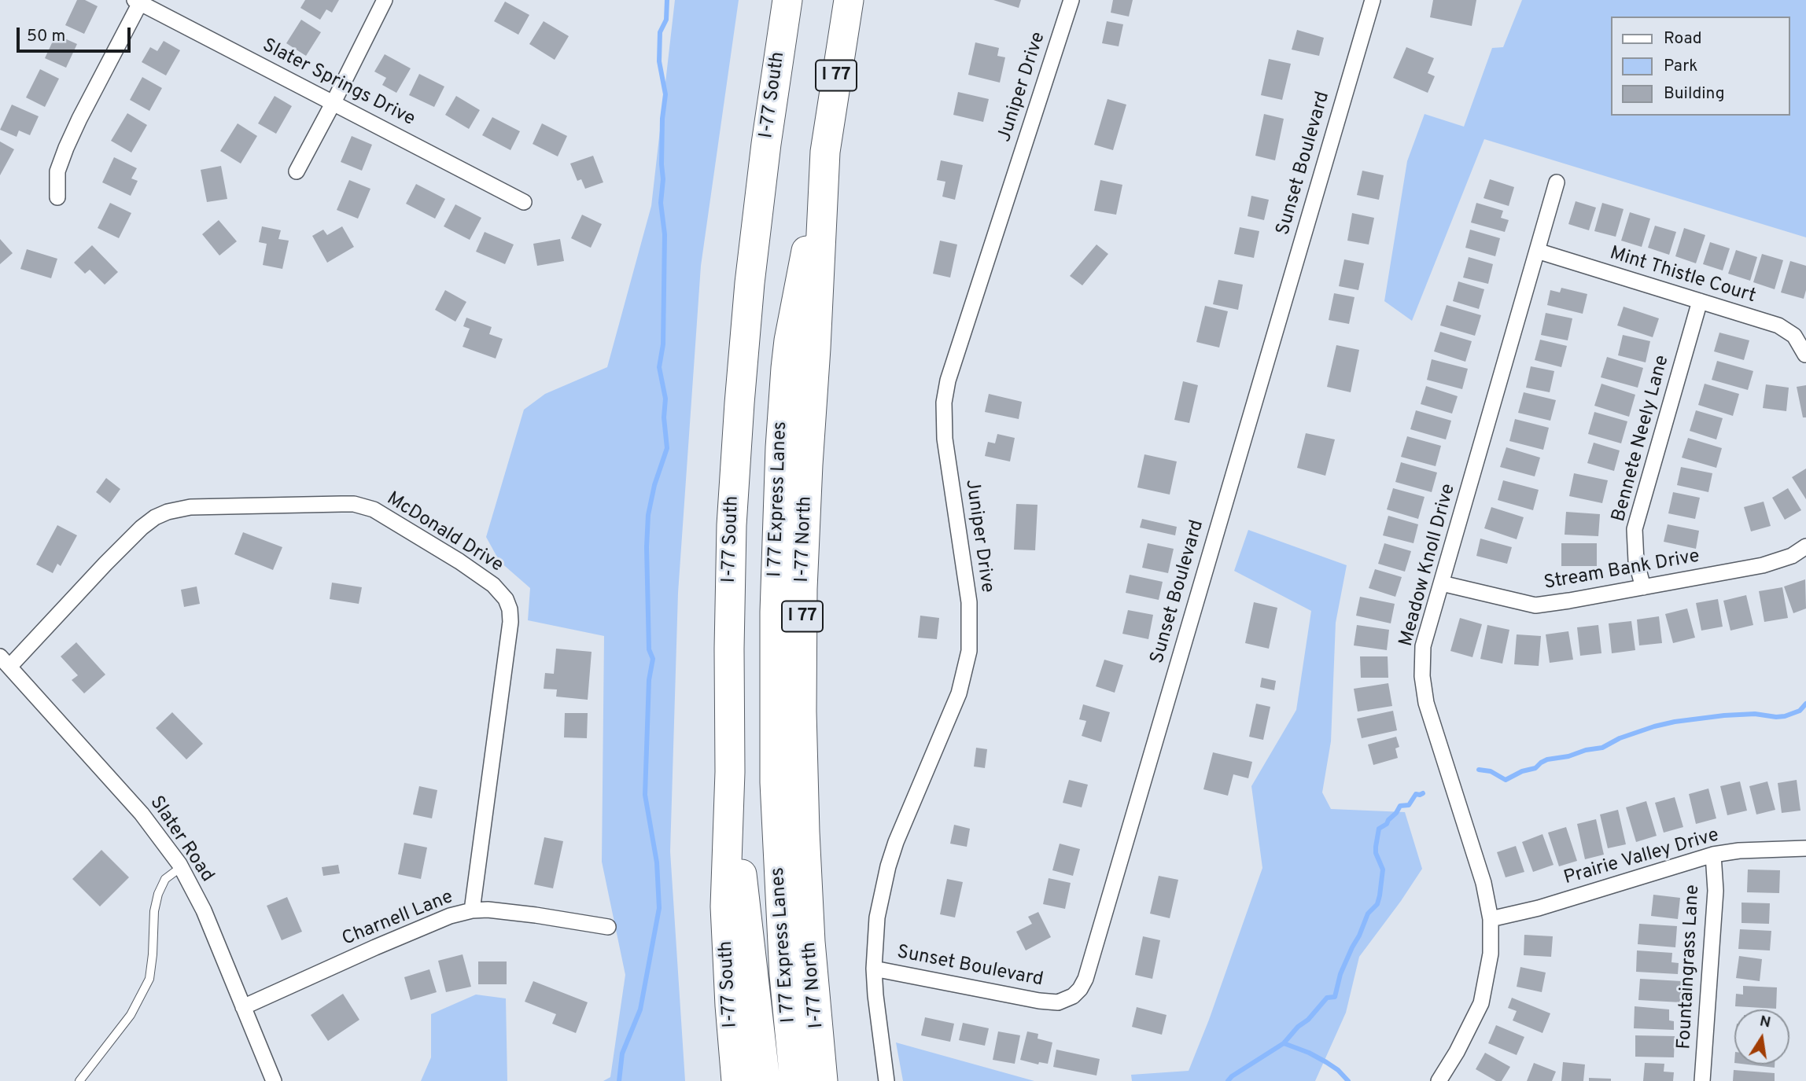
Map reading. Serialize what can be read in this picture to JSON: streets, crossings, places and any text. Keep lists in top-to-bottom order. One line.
{"streets":{"highway":["I 77","I-77 South","I 77 Express Lanes","I-77 North"],"street":["Slater Springs Drive","Juniper Drive","Sunset Boulevard","Mint Thistle Court","Bennete Neely Lane","McDonald Drive","Meadow Knoll Drive","Stream Bank Drive","Slater Road","Prairie Valley Drive","Charnell Lane","Fountaingrass Lane"]},"crossings":[["Juniper Drive","Sunset Boulevard"],["I-77 South","I 77 Express Lanes"],["Mint Thistle Court","Bennete Neely Lane"],["Mint Thistle Court","Meadow Knoll Drive"],["Bennete Neely Lane","Stream Bank Drive"],["I 77 Express Lanes","I-77 North"],["McDonald Drive","Slater Road"],["McDonald Drive","Charnell Lane"],["Meadow Knoll Drive","Stream Bank Drive"],["Meadow Knoll Drive","Prairie Valley Drive"],["Slater Road","Charnell Lane"],["Prairie Valley Drive","Fountaingrass Lane"]],"legend":["Road","Park","Building"],"scale_bar":"50 m","north":"top"}
